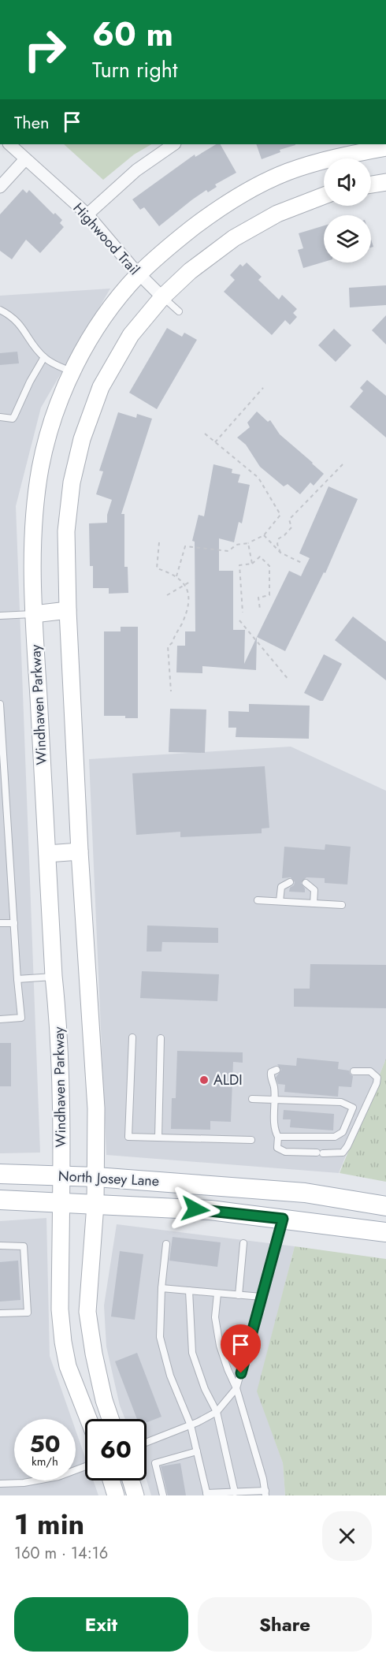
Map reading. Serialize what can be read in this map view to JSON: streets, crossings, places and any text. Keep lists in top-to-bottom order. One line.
{"streets":{"main road":["Windhaven Parkway","North Josey Lane"],"street":["Highwood Trail"]},"crossings":[["Highwood Trail","Windhaven Parkway"],["Windhaven Parkway","North Josey Lane"]],"places":["ALDI"],"page":{"turn":["60 m","Turn right"],"then":"Then","speed":"50 km/h","limit":"60","heading":["1 min","160 m · 14:16"],"buttons":["Exit","Share"]}}
